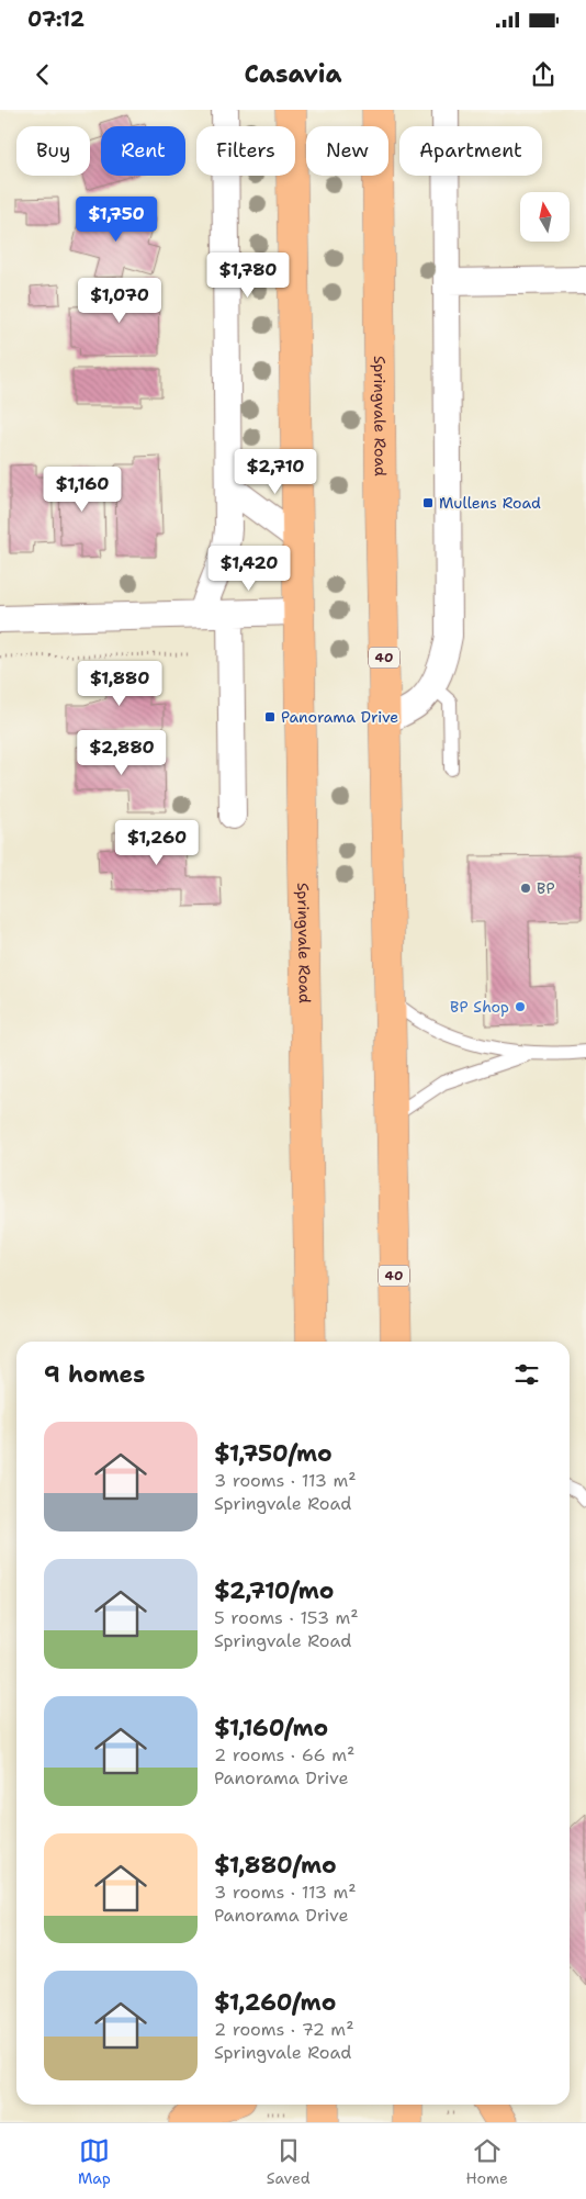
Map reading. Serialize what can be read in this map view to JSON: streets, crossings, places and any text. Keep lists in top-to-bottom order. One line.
{"streets":{"highway":["Springvale Road","40"]},"places":{"transit":["Mullens Road","Panorama Drive"],"other":["BP","BP Shop"]},"north":"top","page":{"status":"07:12","header":"Casavia","chip":["Buy","Rent","Filters","New","Apartment"],"price":["$1,750","$1,780","$1,070","$2,710","$1,160","$1,420","$1,880","$2,880","$1,260"],"heading":"9 homes","list":[{"name":"$1,750/mo","note":"3 rooms · 113 m² · Springvale Road"},{"name":"$2,710/mo","note":"5 rooms · 153 m² · Springvale Road"},{"name":"$1,160/mo","note":"2 rooms · 66 m² · Panorama Drive"},{"name":"$1,880/mo","note":"3 rooms · 113 m² · Panorama Drive"},{"name":"$1,260/mo","note":"2 rooms · 72 m² · Springvale Road"}],"tabs":["Map","Saved","Home"]}}
